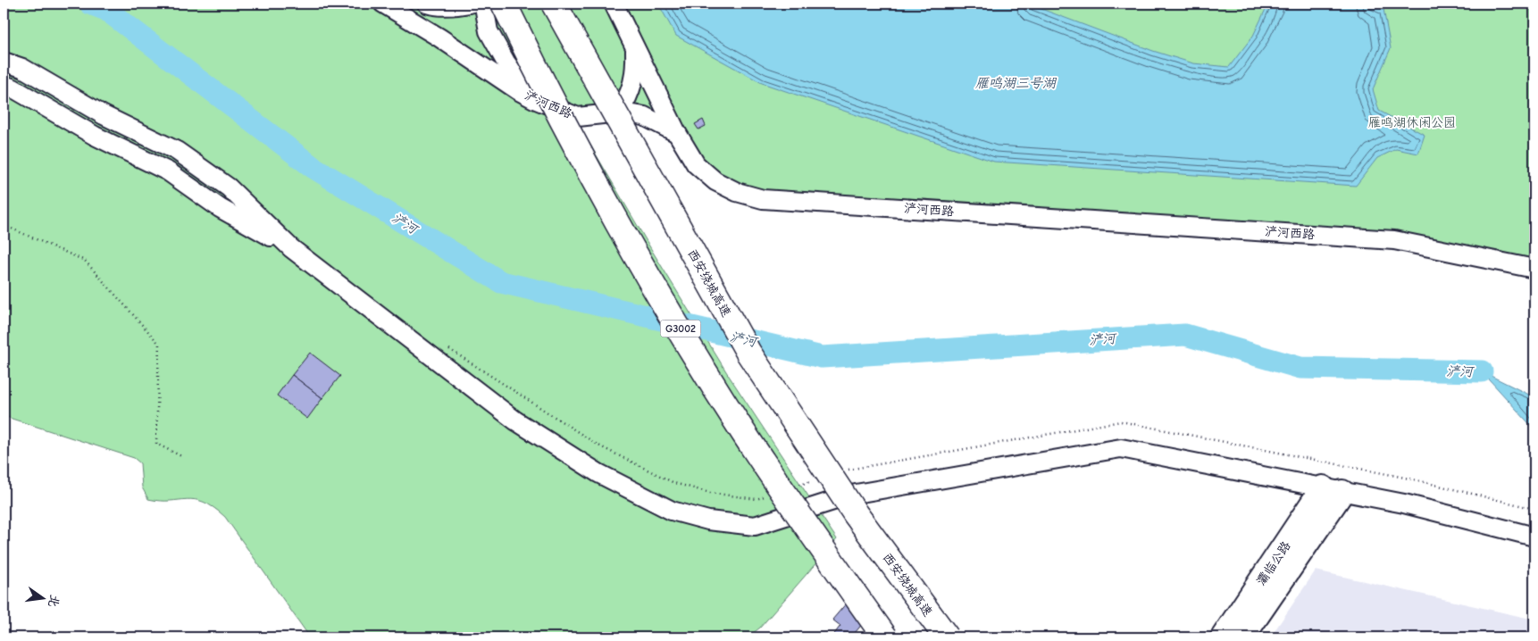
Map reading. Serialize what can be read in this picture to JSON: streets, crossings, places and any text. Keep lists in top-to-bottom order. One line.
{"streets":{"highway":["西安绕城高速","G3002"],"main road":["灞临公路"],"street":["浐河西路"]},"water":["雁鸣湖三号湖","浐河"],"parks":["雁鸣湖休闲公园"],"north":"right"}
